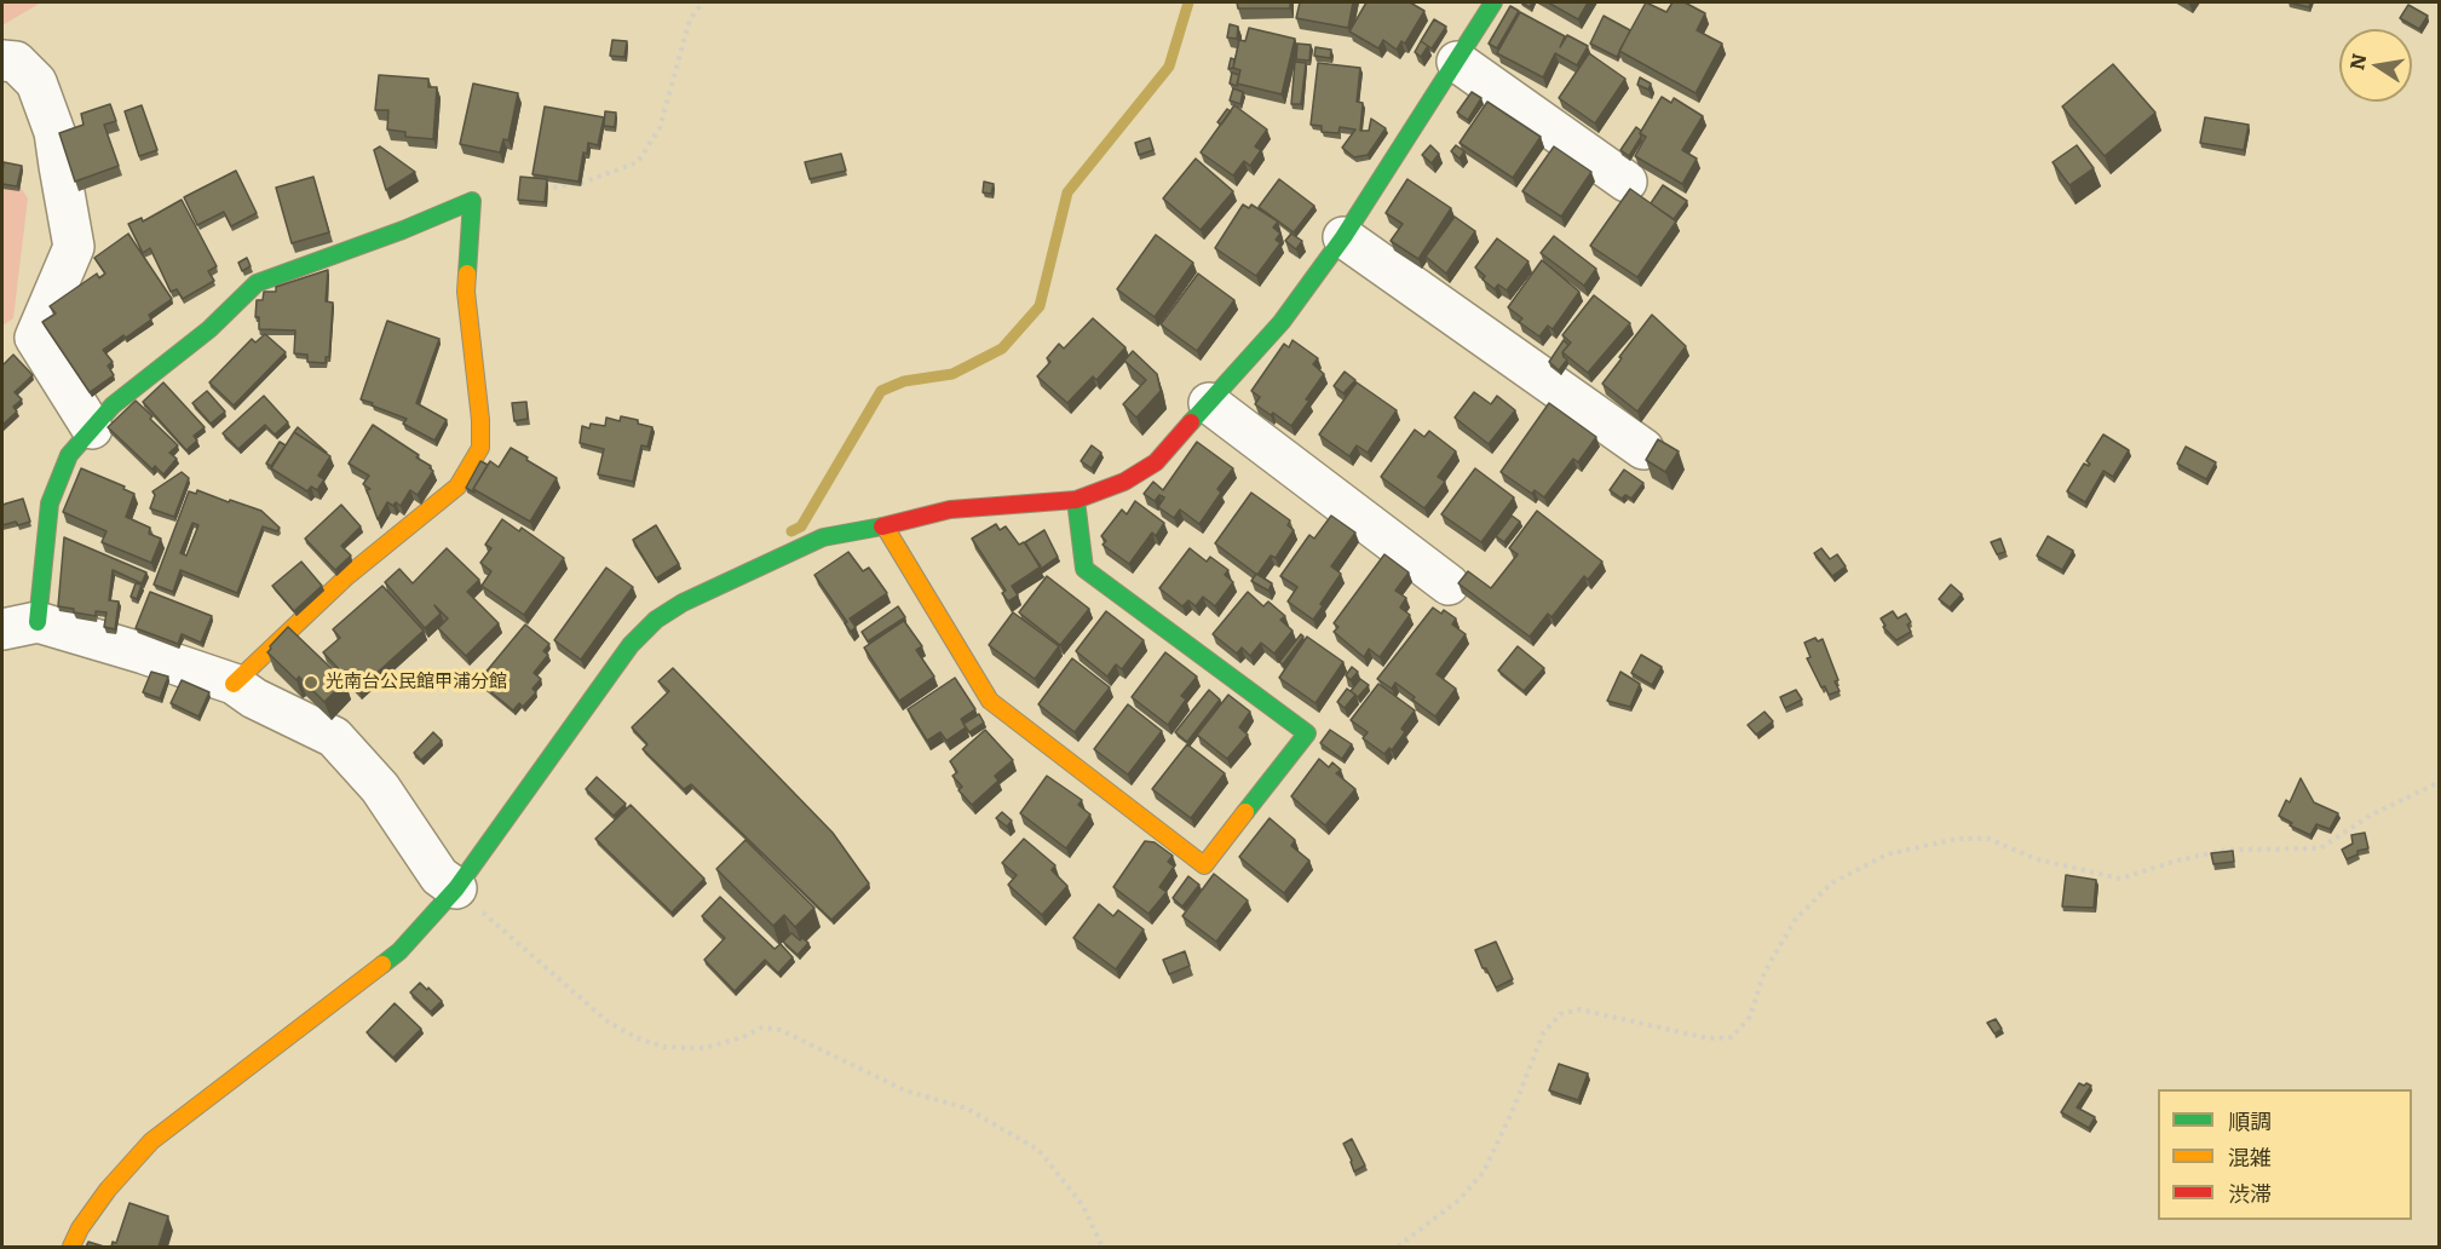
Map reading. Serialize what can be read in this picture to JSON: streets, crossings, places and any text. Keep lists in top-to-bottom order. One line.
{"places":["光南台公民館甲浦分館"],"legend":["順調","混雑","渋滞"],"north":"left"}
